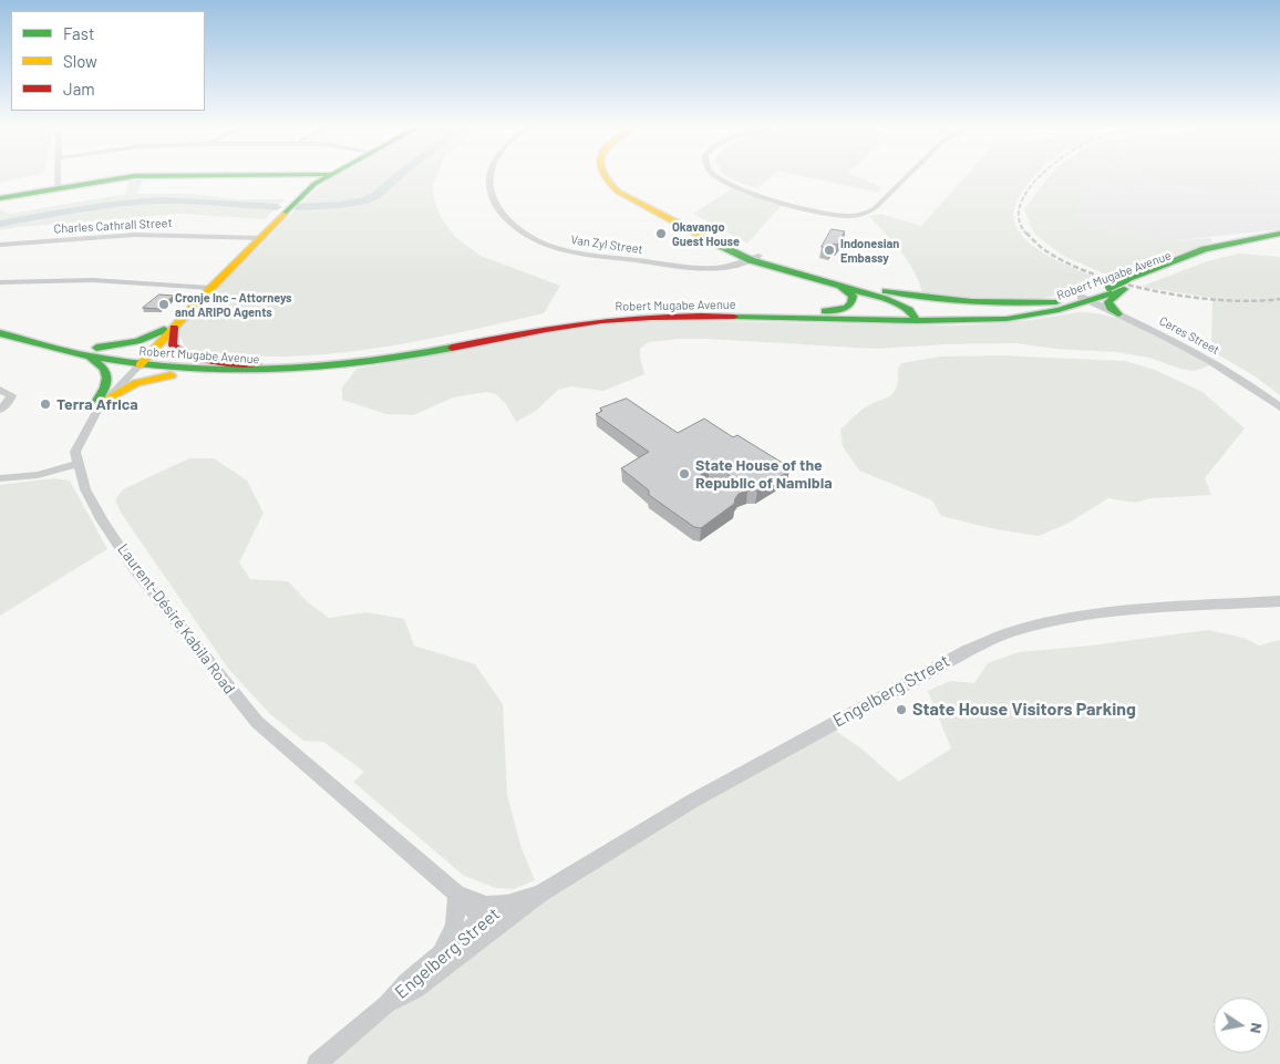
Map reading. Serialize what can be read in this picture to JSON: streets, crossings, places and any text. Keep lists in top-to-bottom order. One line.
{"streets":{"main road":["Robert Mugabe Avenue"],"street":["Charles Cathrall Street","Van Zyl Street","Ceres Street","Laurent-Désiré Kabila Road","Engelberg Street"]},"crossings":[["Robert Mugabe Avenue","Ceres Street"],["Laurent-Désiré Kabila Road","Engelberg Street"]],"places":["Okavango Guest House","Indonesian Embassy","Cronje Inc - Attorneys and ARIPO Agents","Terra Africa","State House of the Republic of Namibia","State House Visitors Parking"],"legend":["Fast","Slow","Jam"],"north":"right"}
